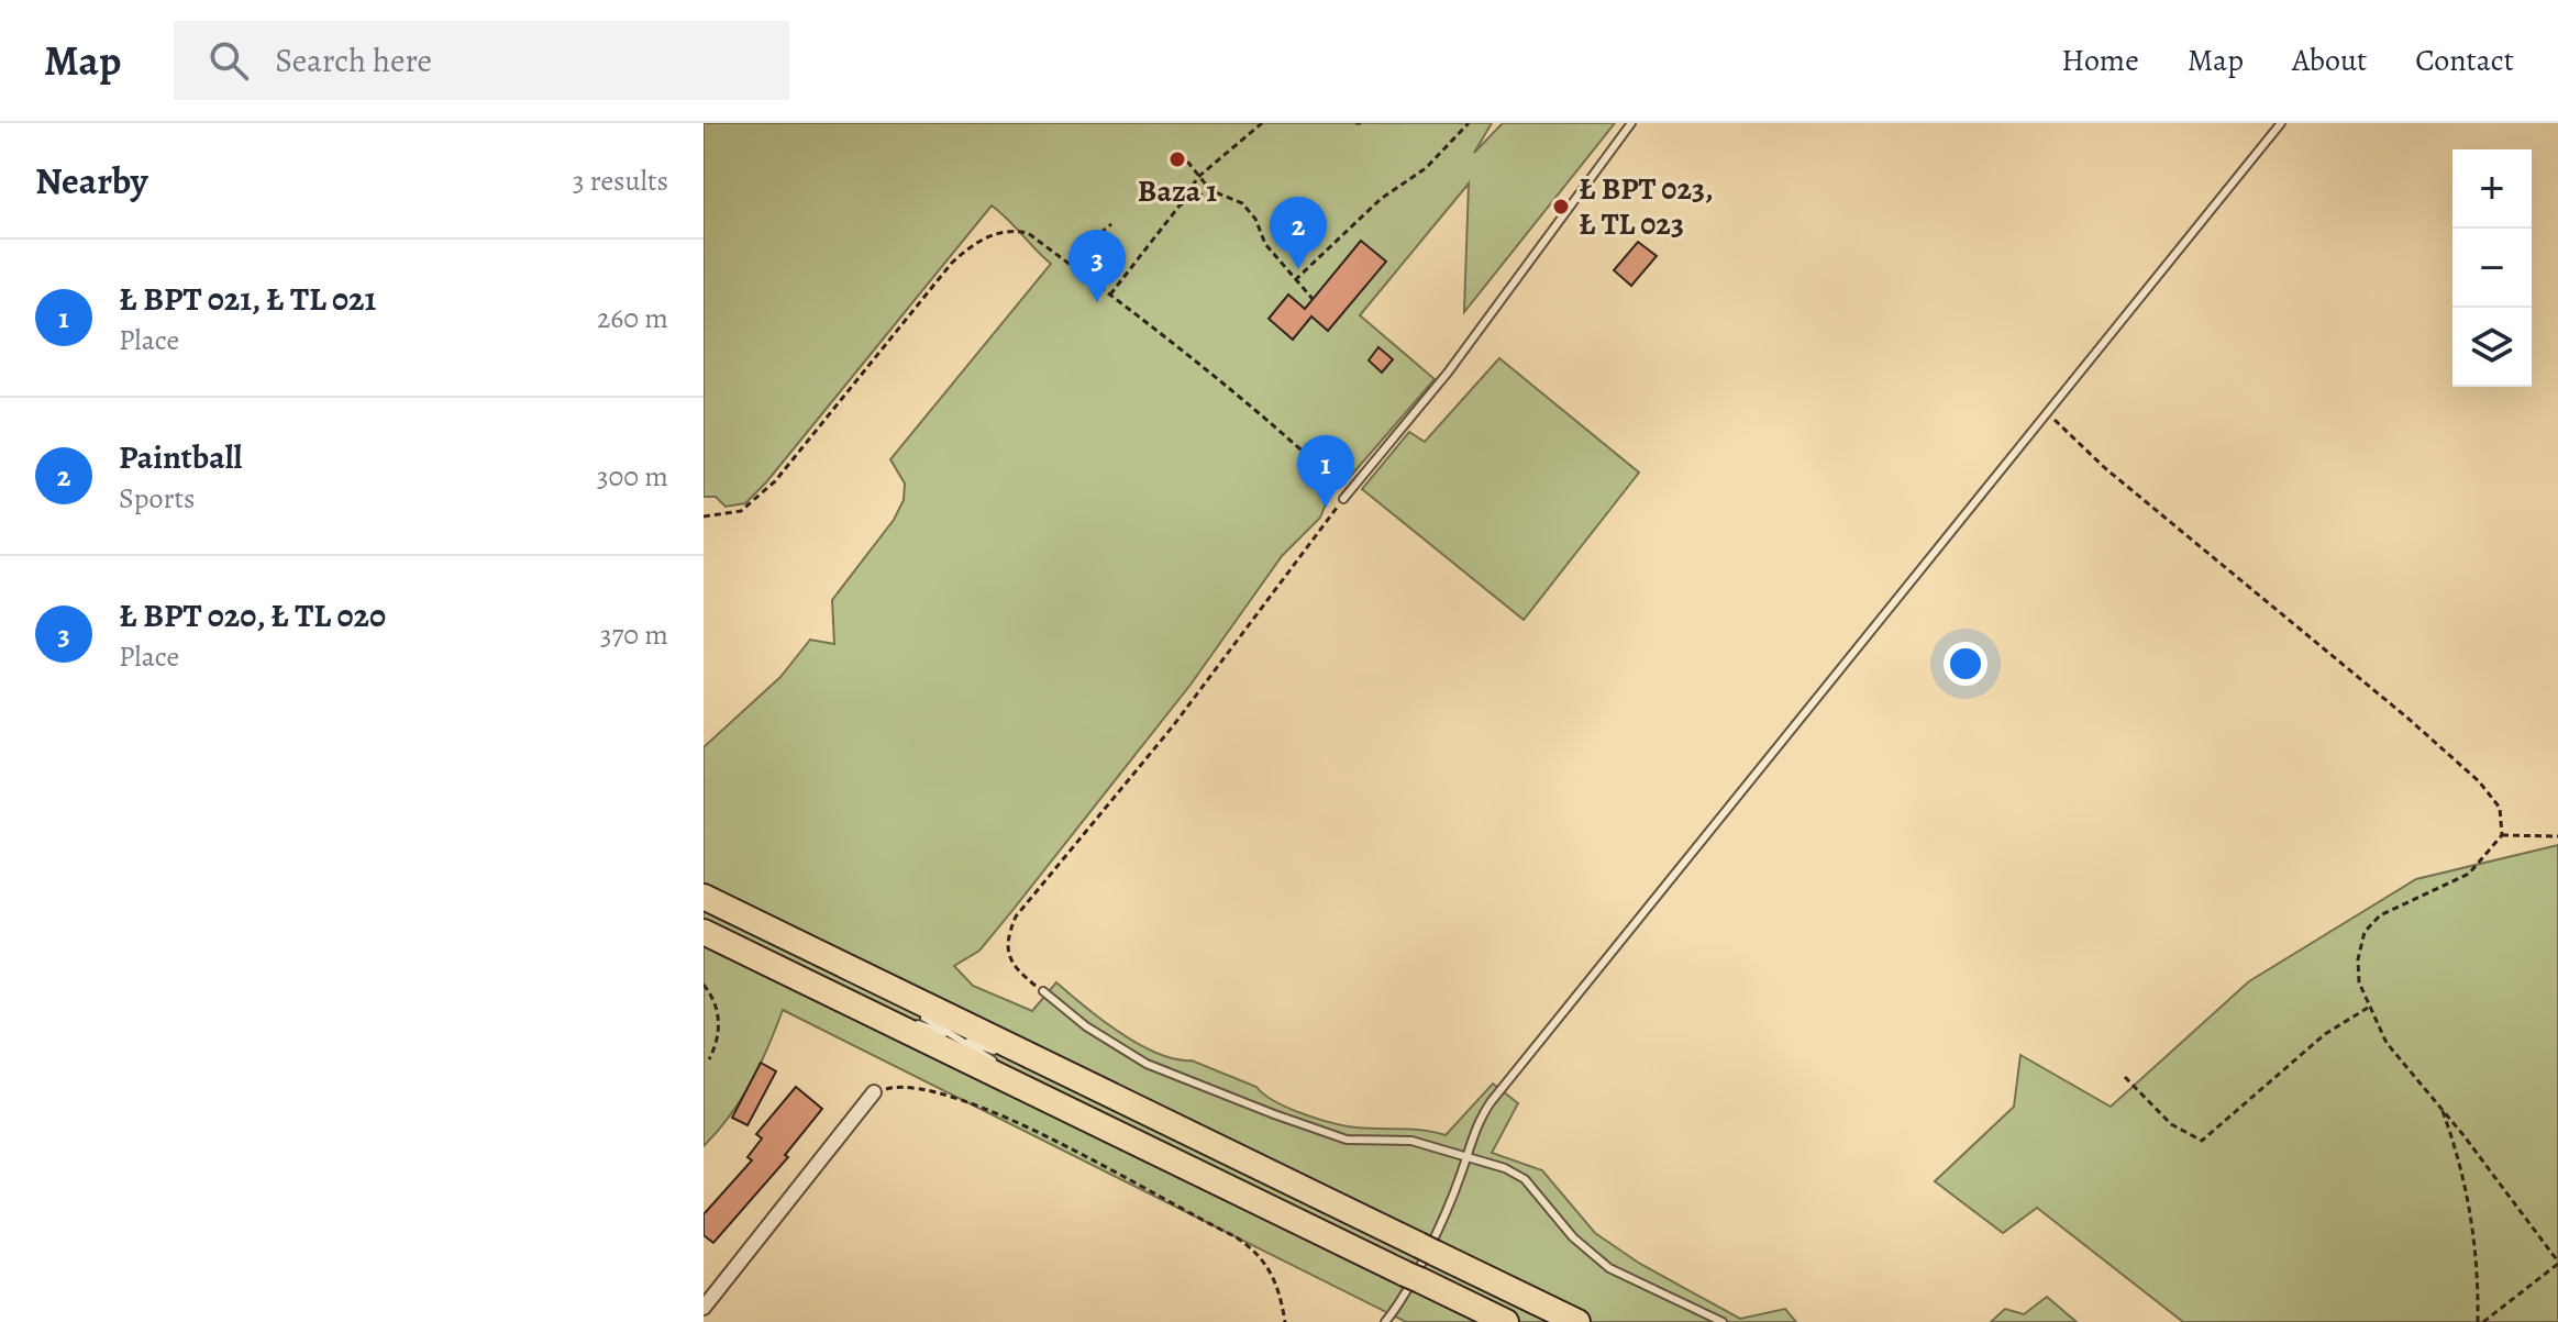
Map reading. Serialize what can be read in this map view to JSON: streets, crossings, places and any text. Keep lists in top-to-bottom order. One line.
{"places":["Baza 1","Ł BPT 023, Ł TL 023"],"page":{"header":"Map","search":"Search here","nav":["Home","Map","About","Contact"],"heading":["Nearby","3 results"],"map_buttons":["+","−"],"pins":["2","3","1"],"list":[{"mark":"1","name":"Ł BPT 021, Ł TL 021","note":"Place","value":"260 m"},{"mark":"2","name":"Paintball","note":"Sports","value":"300 m"},{"mark":"3","name":"Ł BPT 020, Ł TL 020","note":"Place","value":"370 m"}]}}
